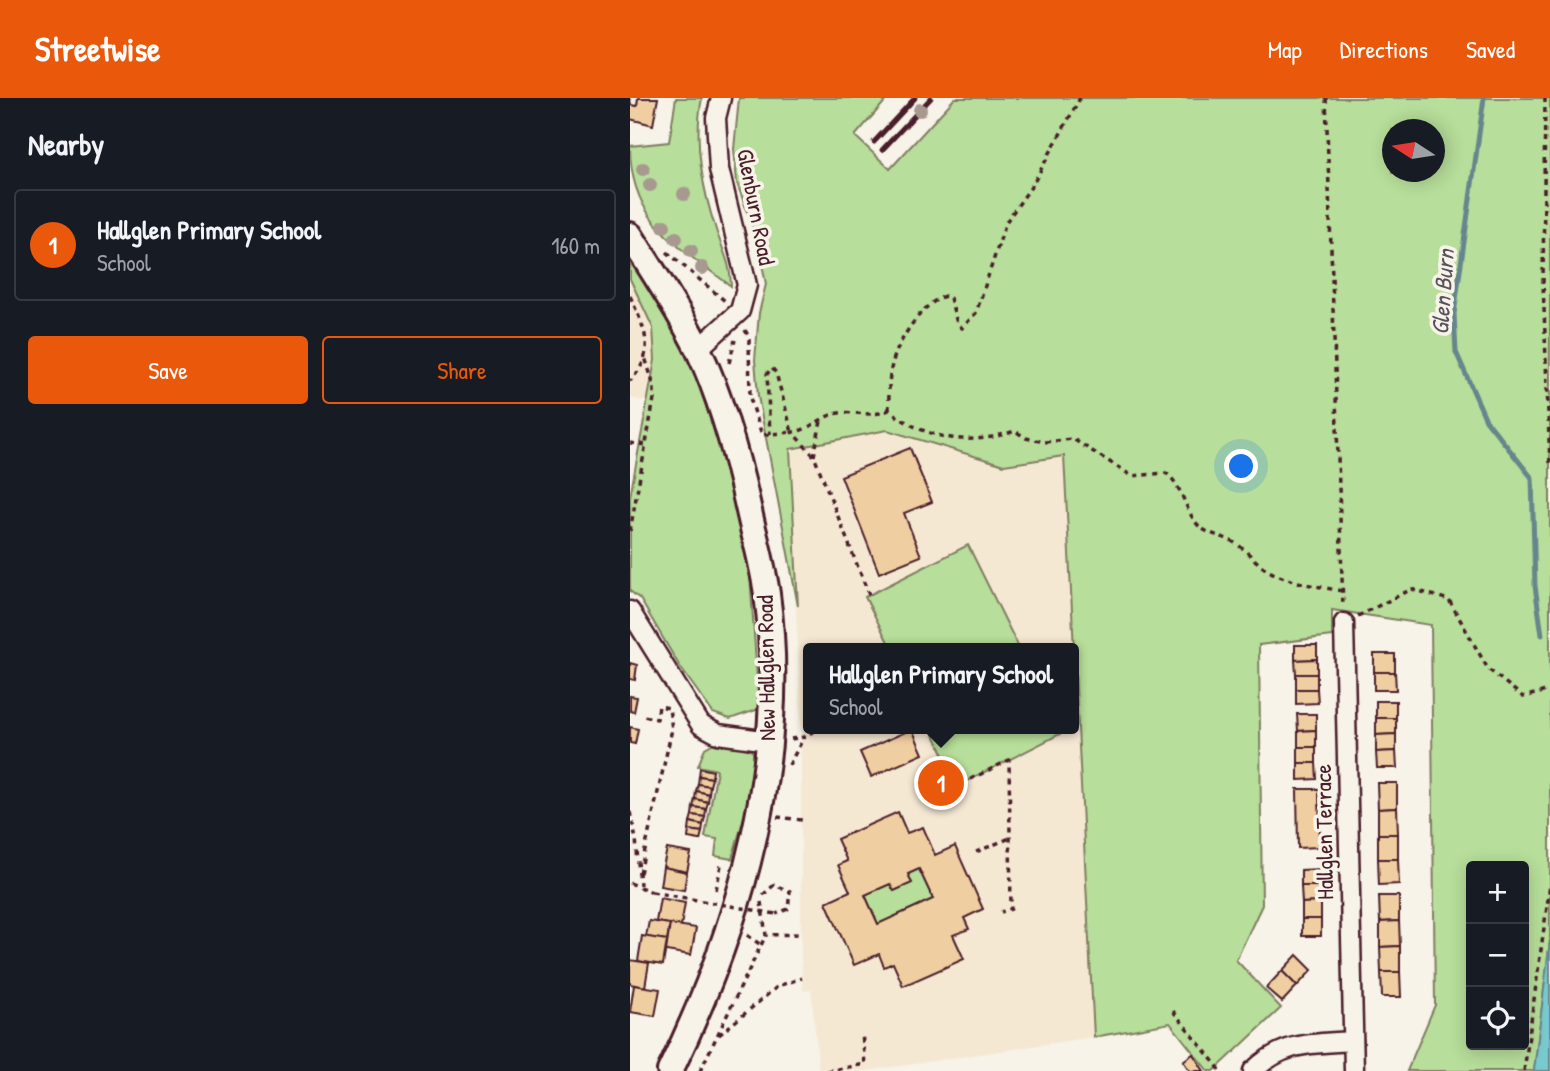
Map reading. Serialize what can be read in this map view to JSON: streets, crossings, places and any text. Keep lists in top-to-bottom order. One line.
{"streets":{"street":["Glenburn Road","New Hallglen Road","Hallglen Terrace"]},"water":["Glen Burn"],"north":"left","page":{"header":"Streetwise","nav":["Map","Directions","Saved"],"heading":"Nearby","list":[{"mark":"1","name":"Hallglen Primary School","note":"School","value":"160 m"}],"buttons":["Save","Share"],"popup":["Hallglen Primary School","School"],"pins":"1","map_buttons":["+","−"]}}
